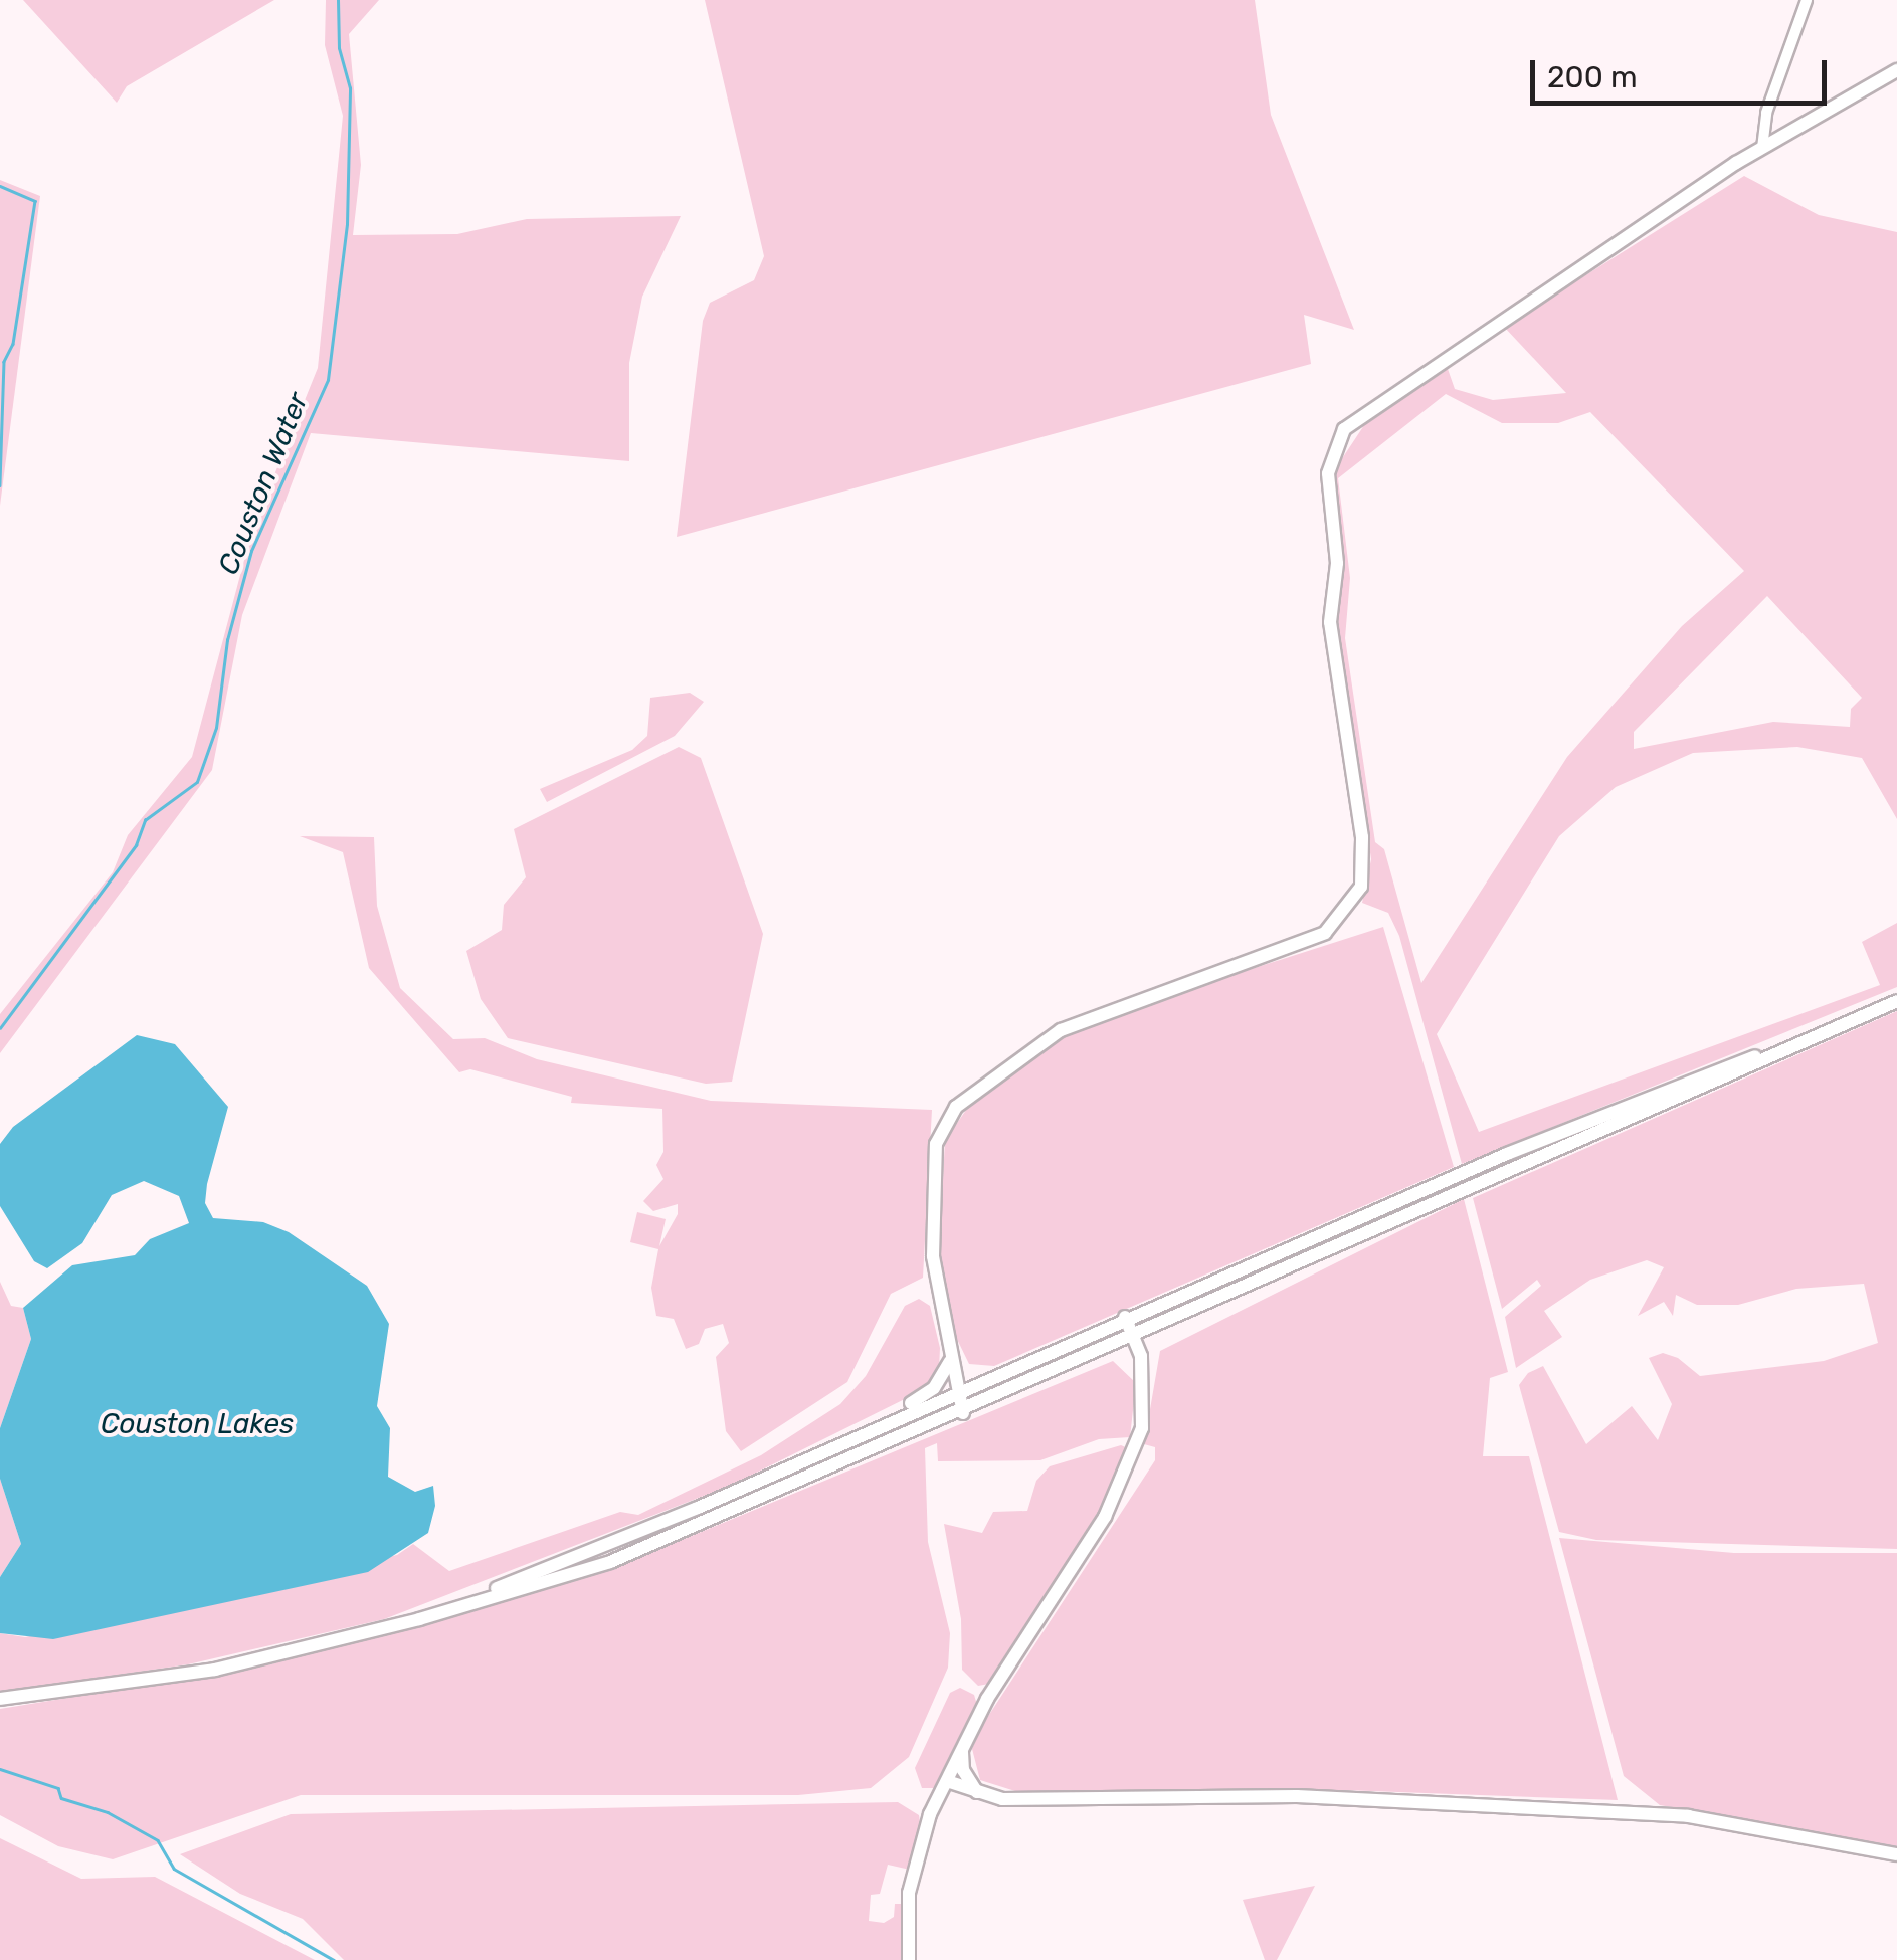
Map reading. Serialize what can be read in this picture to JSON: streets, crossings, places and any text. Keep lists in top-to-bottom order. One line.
{"water":["Couston Water","Couston Lakes"],"scale_bar":"200 m"}
